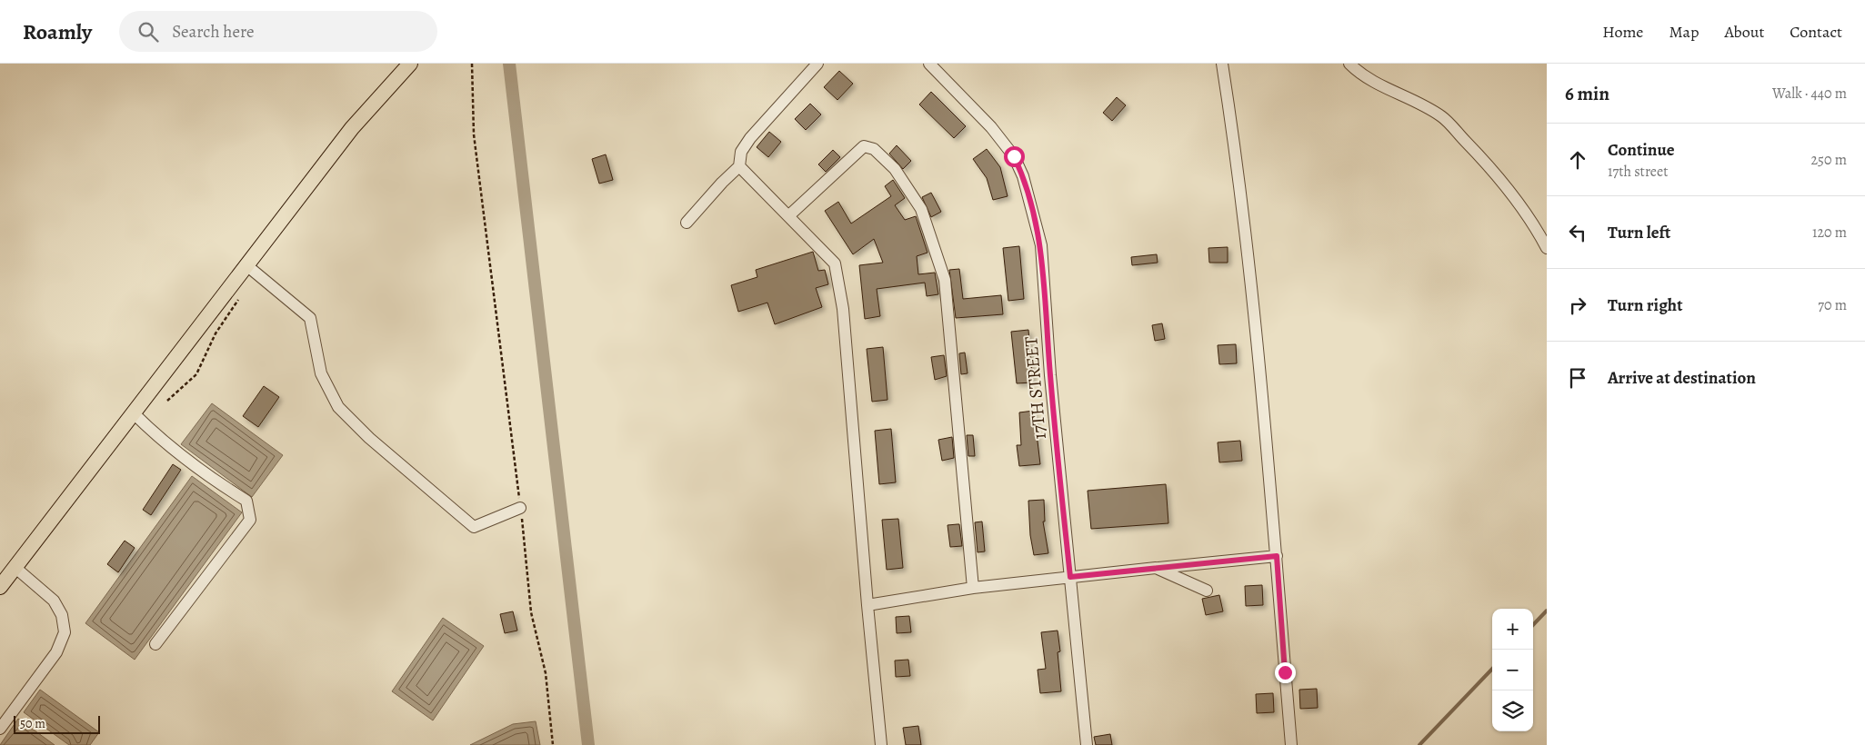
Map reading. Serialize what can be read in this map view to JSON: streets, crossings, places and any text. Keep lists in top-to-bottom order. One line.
{"streets":{"street":["17TH STREET"]},"scale_bar":"50 m","page":{"header":"Roamly","search":"Search here","nav":["Home","Map","About","Contact"],"heading":["6 min","Walk · 440 m"],"list":[["Continue","17th street","250 m"],["Turn left","120 m"],["Turn right","70 m"],"Arrive at destination"],"map_buttons":["+","−"],"scale":"50 m"}}
